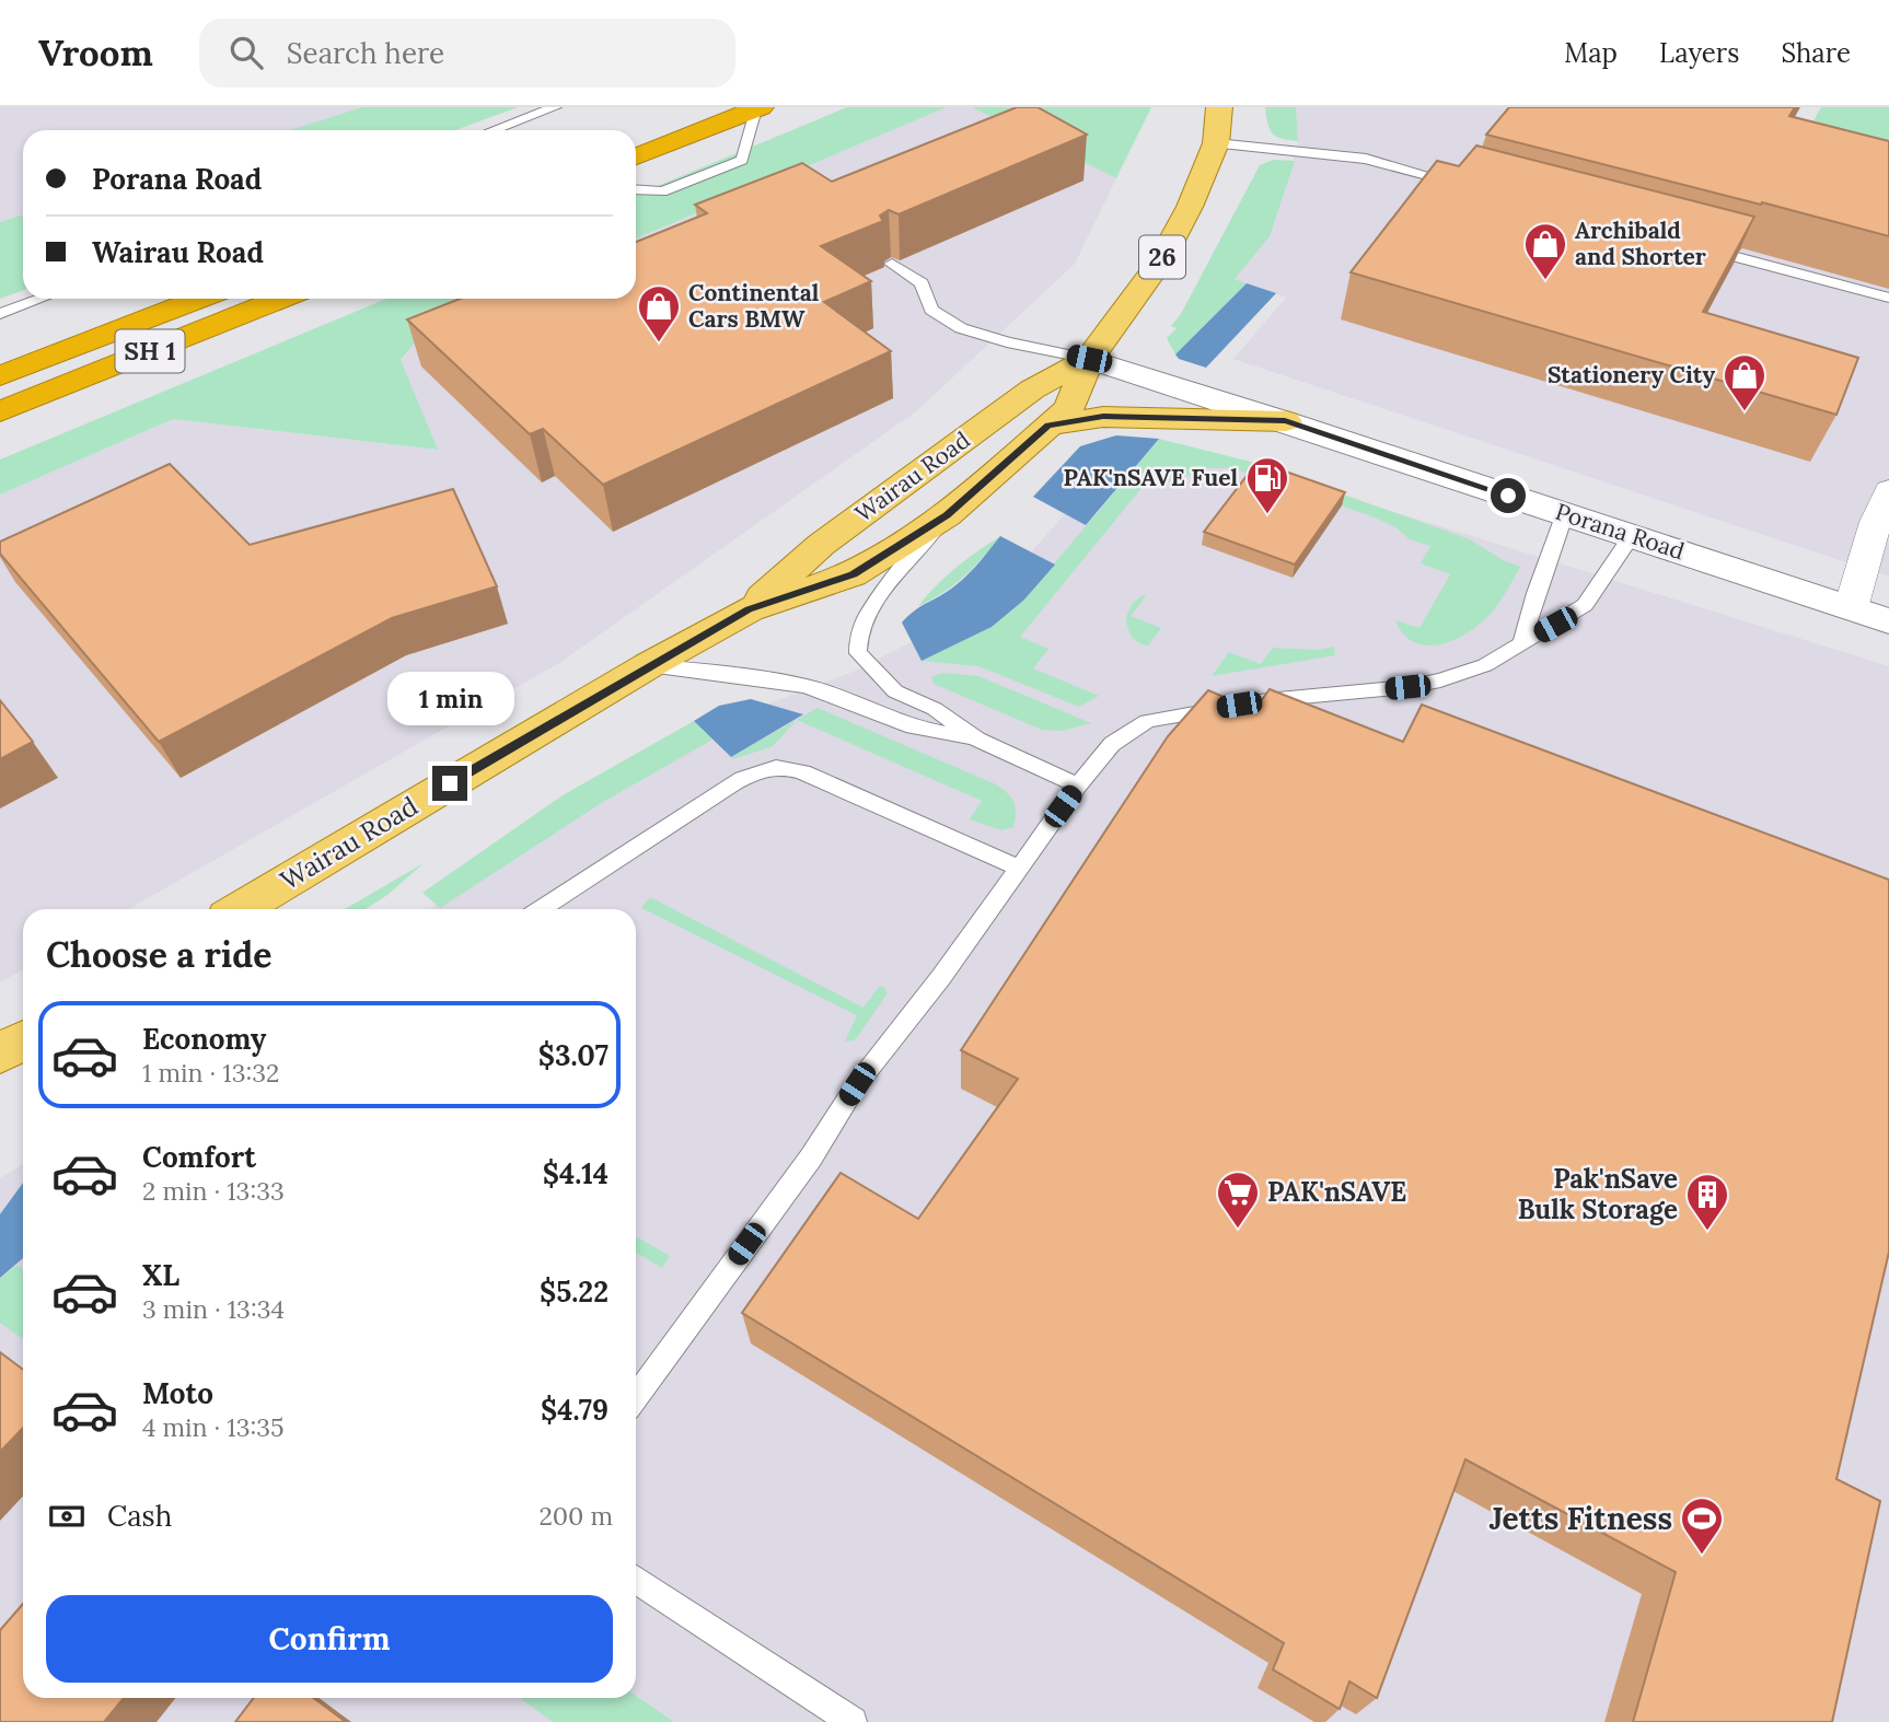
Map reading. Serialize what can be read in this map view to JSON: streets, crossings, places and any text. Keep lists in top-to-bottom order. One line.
{"streets":{"highway":["SH 1"],"main road":["26","Wairau Road"],"street":["Porana Road"]},"crossings":[["Wairau Road","Porana Road"]],"places":{"shop":["Archibald and Shorter","Continental Cars BMW","Stationery City"],"fuel station":["PAK'nSAVE Fuel"],"supermarket":["PAK'nSAVE"],"building":["Pak'nSave Bulk Storage"],"sports":["Jetts Fitness"]},"page":{"header":"Vroom","search":"Search here","nav":["Map","Layers","Share"],"banner":["Porana Road","Wairau Road"],"bubble":"1 min","heading":"Choose a ride","list":[{"name":"Economy","note":"1 min · 13:32","value":"$3.07"},{"name":"Comfort","note":"2 min · 13:33","value":"$4.14"},{"name":"XL","note":"3 min · 13:34","value":"$5.22"},{"name":"Moto","note":"4 min · 13:35","value":"$4.79"}],"pay":["Cash","200 m"],"buttons":"Confirm"}}
